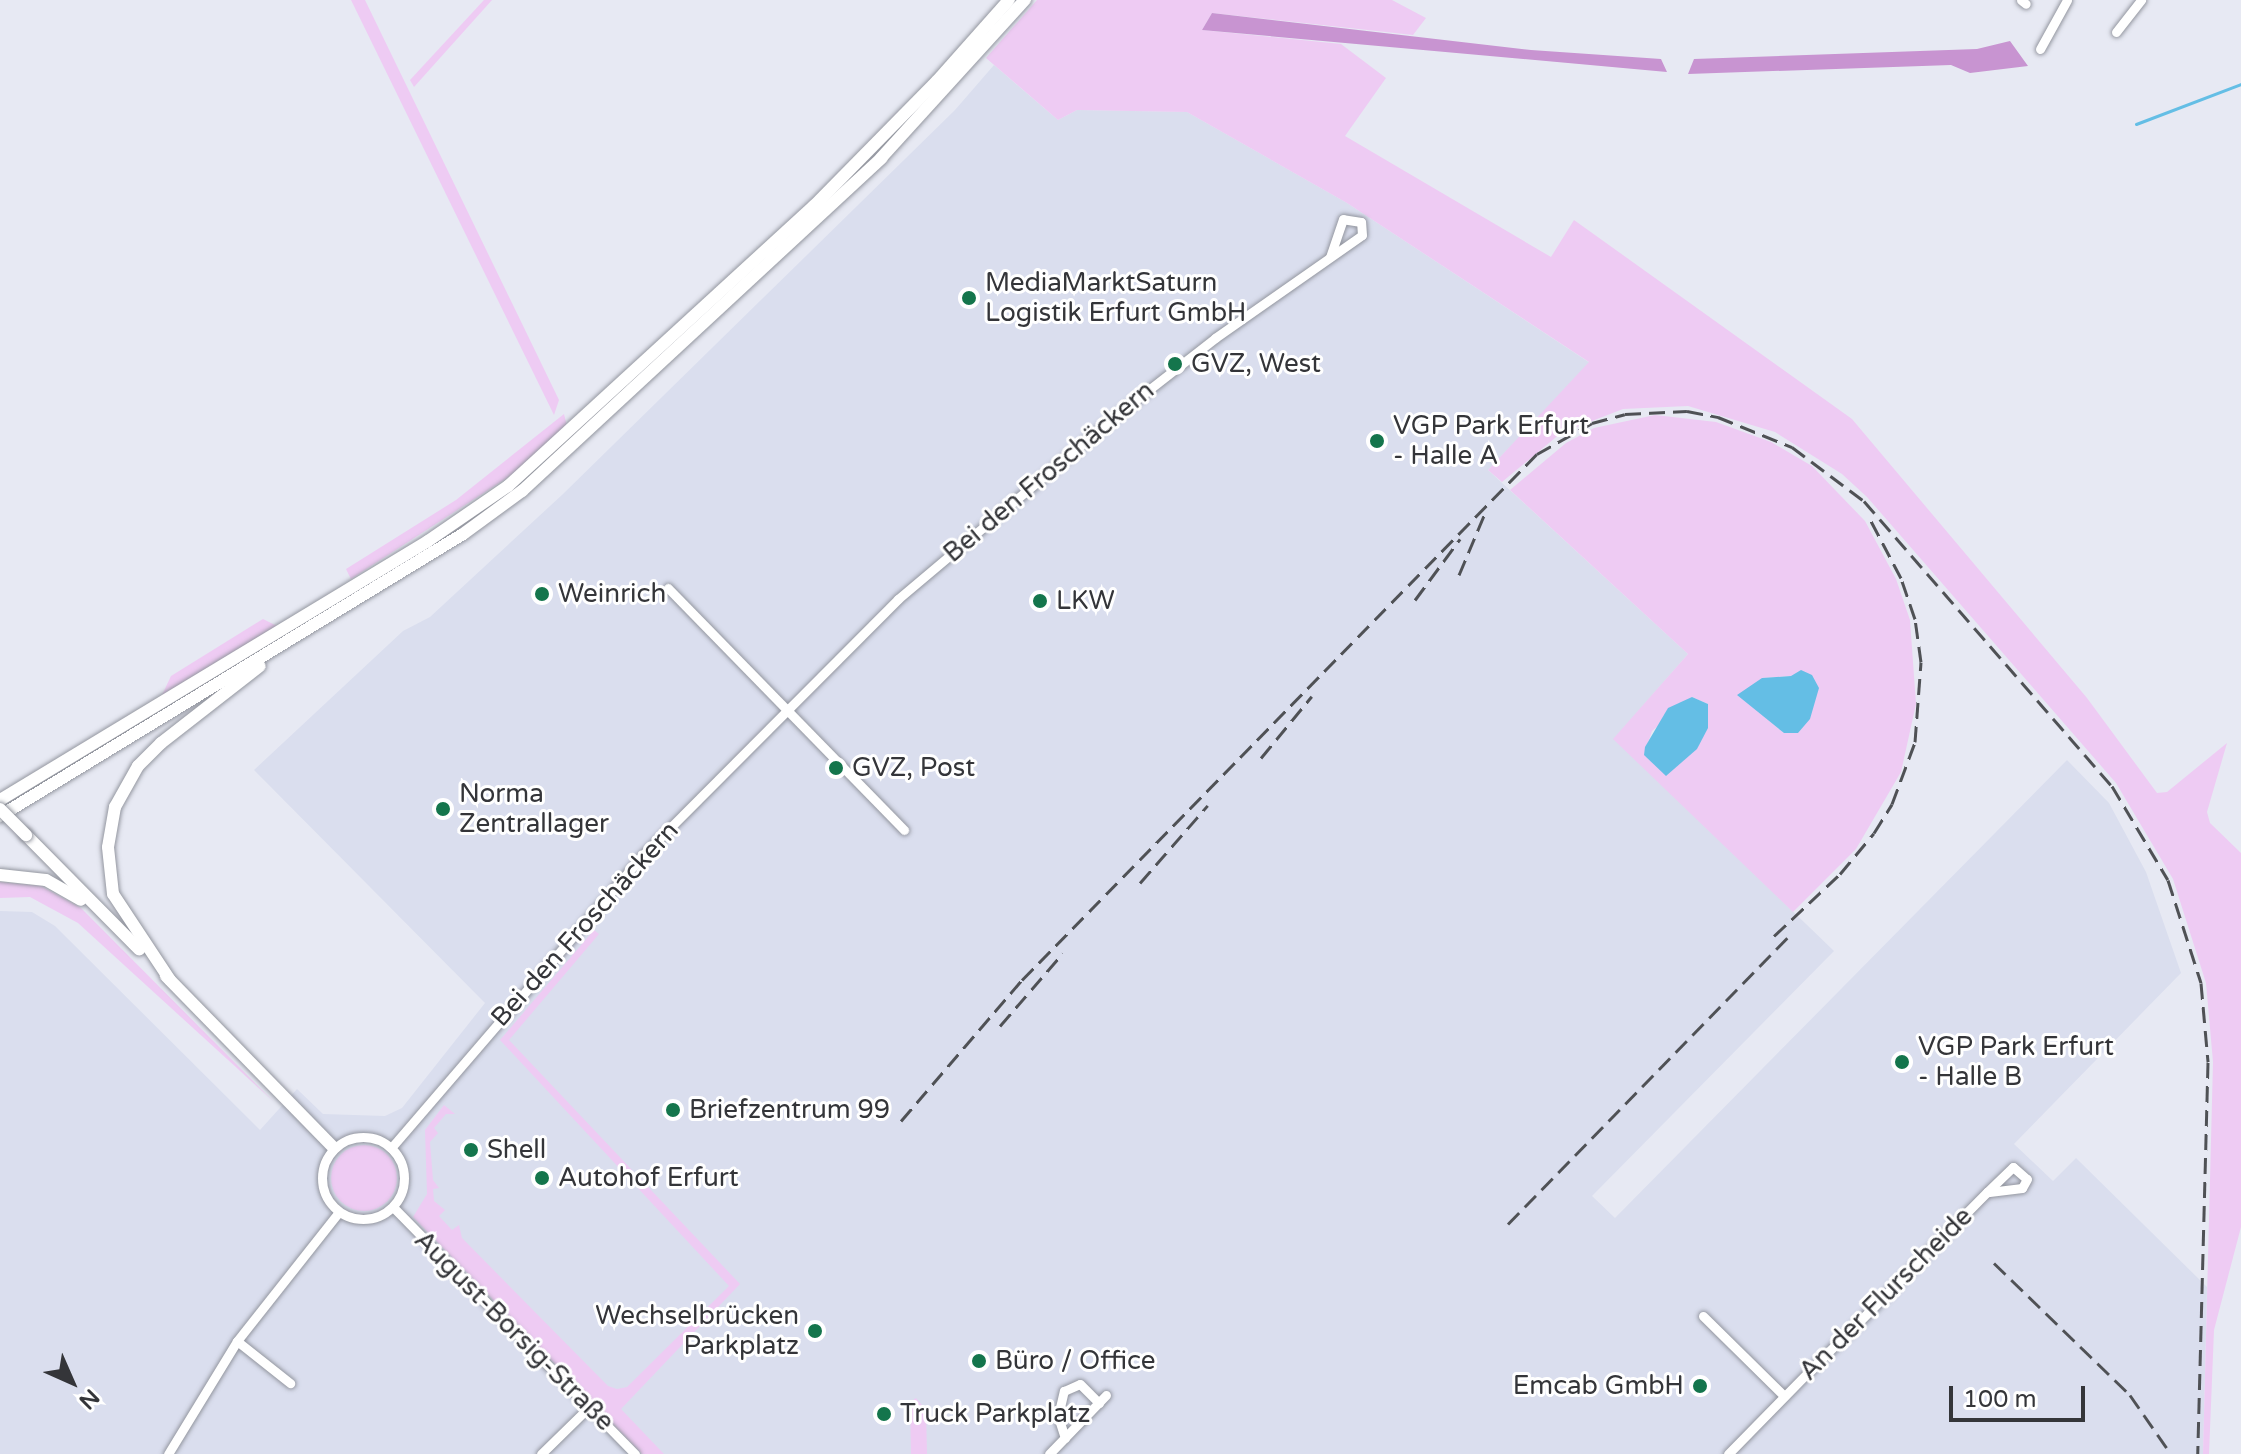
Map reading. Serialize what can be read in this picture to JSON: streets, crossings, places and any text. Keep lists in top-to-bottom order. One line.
{"streets":{"street":["Bei den Froschäckern","An der Flurscheide","August-Borsig-Straße"]},"crossings":[["Bei den Froschäckern","August-Borsig-Straße"]],"places":["MediaMarktSaturn Logistik Erfurt GmbH","GVZ, West","VGP Park Erfurt - Halle A","Weinrich","LKW","GVZ, Post","Norma Zentrallager","VGP Park Erfurt - Halle B","Briefzentrum 99","Shell","Autohof Erfurt","Wechselbrücken Parkplatz","Büro / Office","Emcab GmbH","Truck Parkplatz"],"scale_bar":"100 m","north":"bottom right"}
